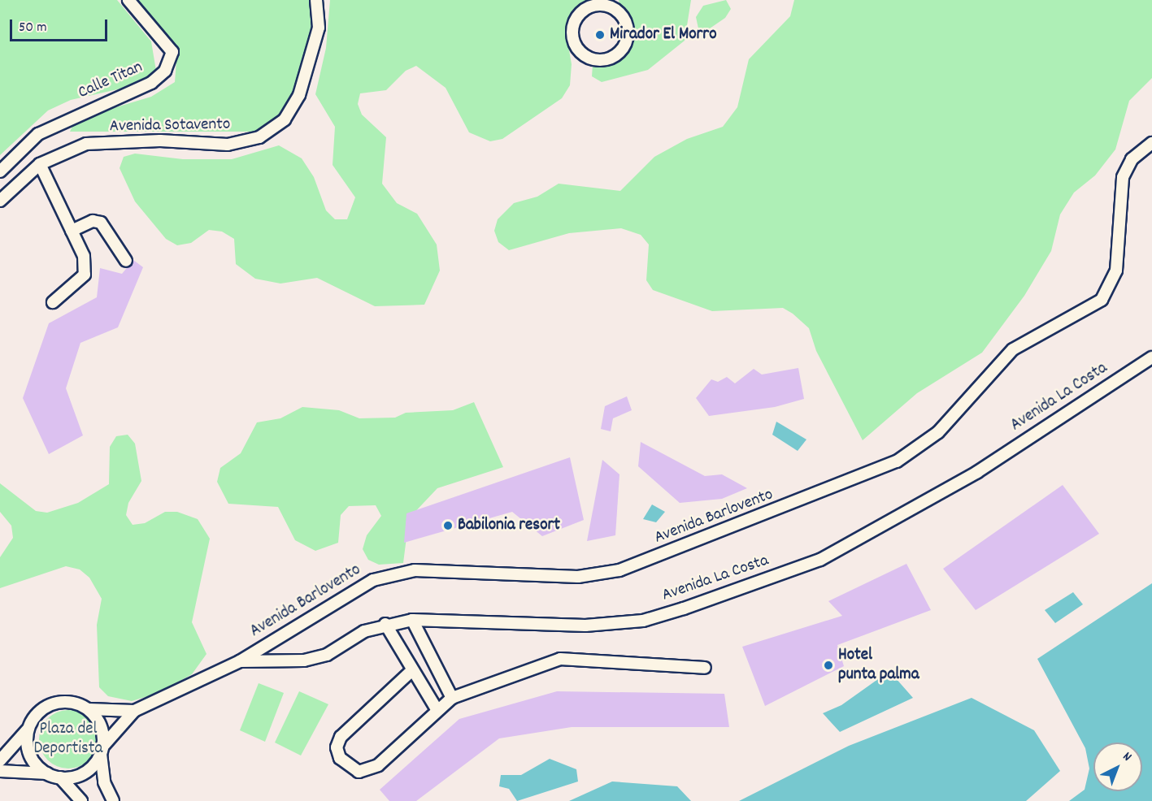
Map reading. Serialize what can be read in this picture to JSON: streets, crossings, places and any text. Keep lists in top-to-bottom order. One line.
{"streets":{"street":["Calle Titan","Avenida Sotavento","Avenida La Costa","Avenida Barlovento"]},"crossings":[["Avenida La Costa","Avenida Barlovento"]],"parks":["Plaza del Deportista"],"places":["Mirador El Morro","Babilonia resort","Hotel punta palma"],"scale_bar":"50 m","north":"top right"}
